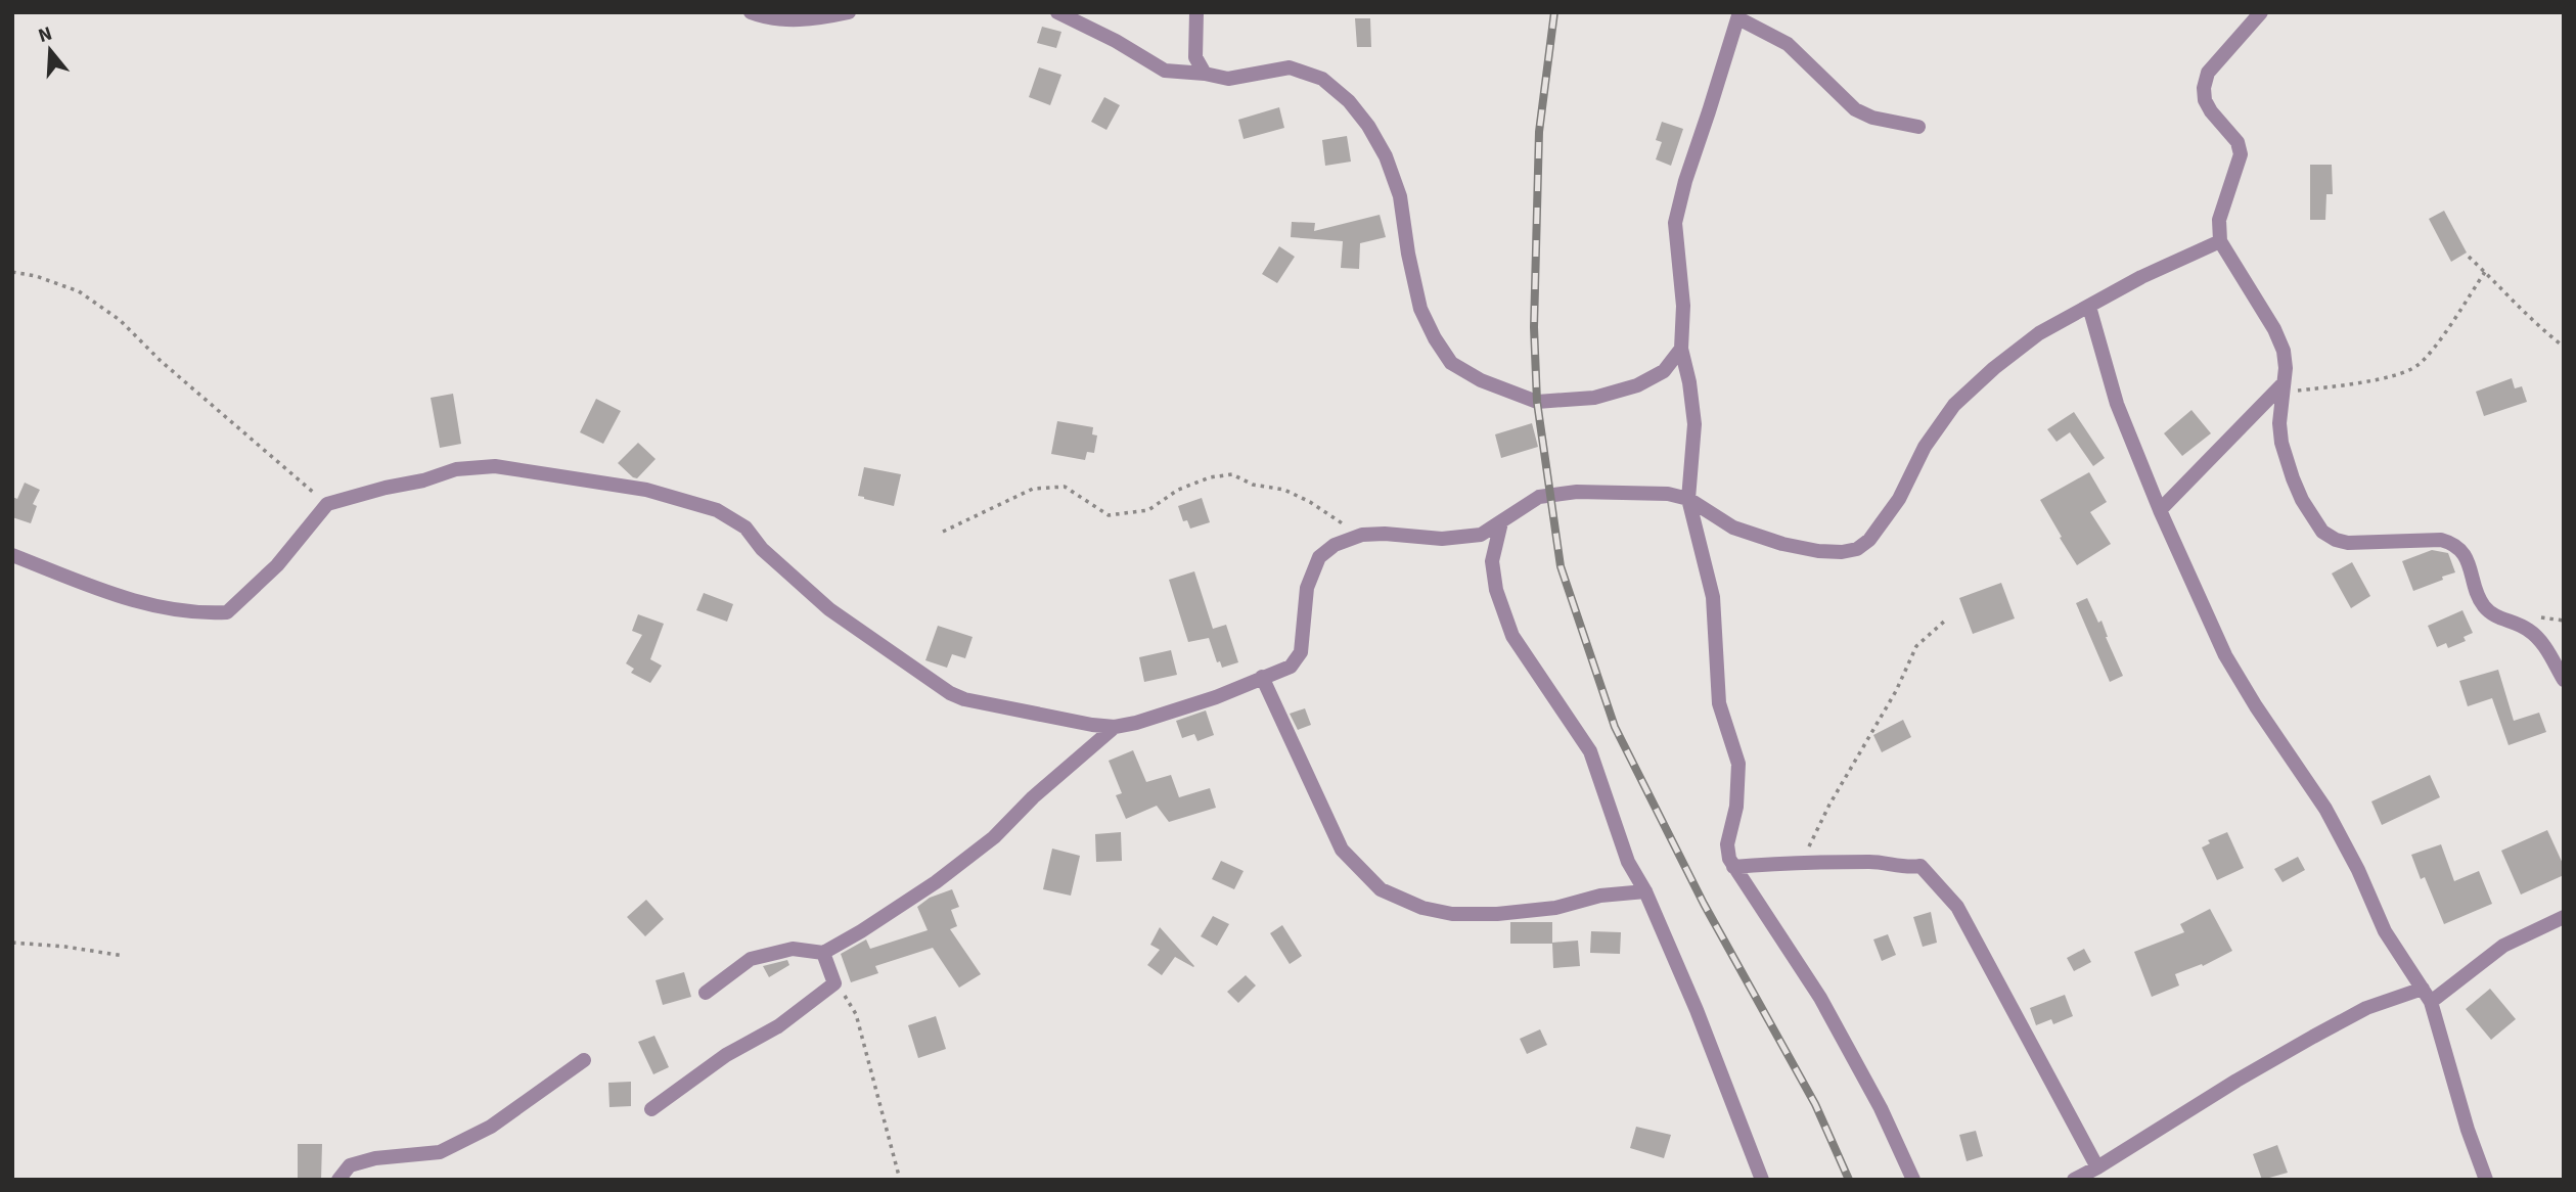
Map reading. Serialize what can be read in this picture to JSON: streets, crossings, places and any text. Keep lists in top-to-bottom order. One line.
{"north":"top"}
